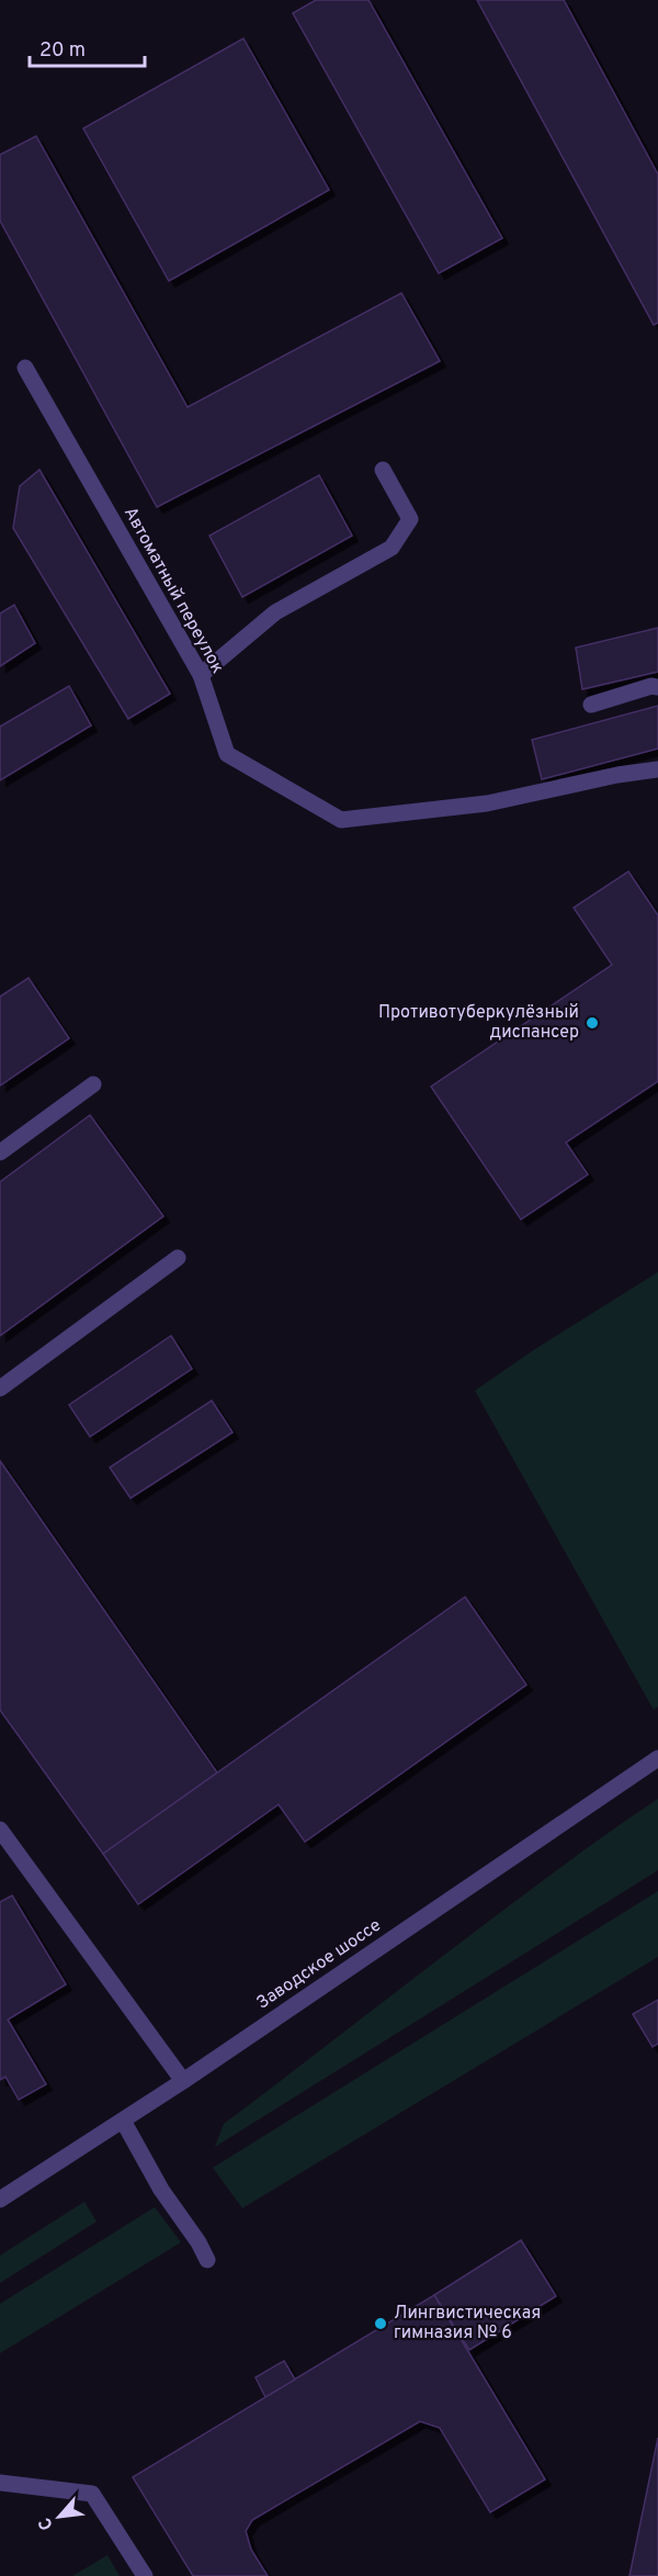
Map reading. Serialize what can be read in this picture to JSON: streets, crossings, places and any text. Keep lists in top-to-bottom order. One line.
{"streets":{"street":["Автоматный переулок","Заводское шоссе"]},"places":["Противотуберкулёзный диспансер","Лингвистическая гимназия № 6"],"scale_bar":"20 m","north":"bottom left"}
